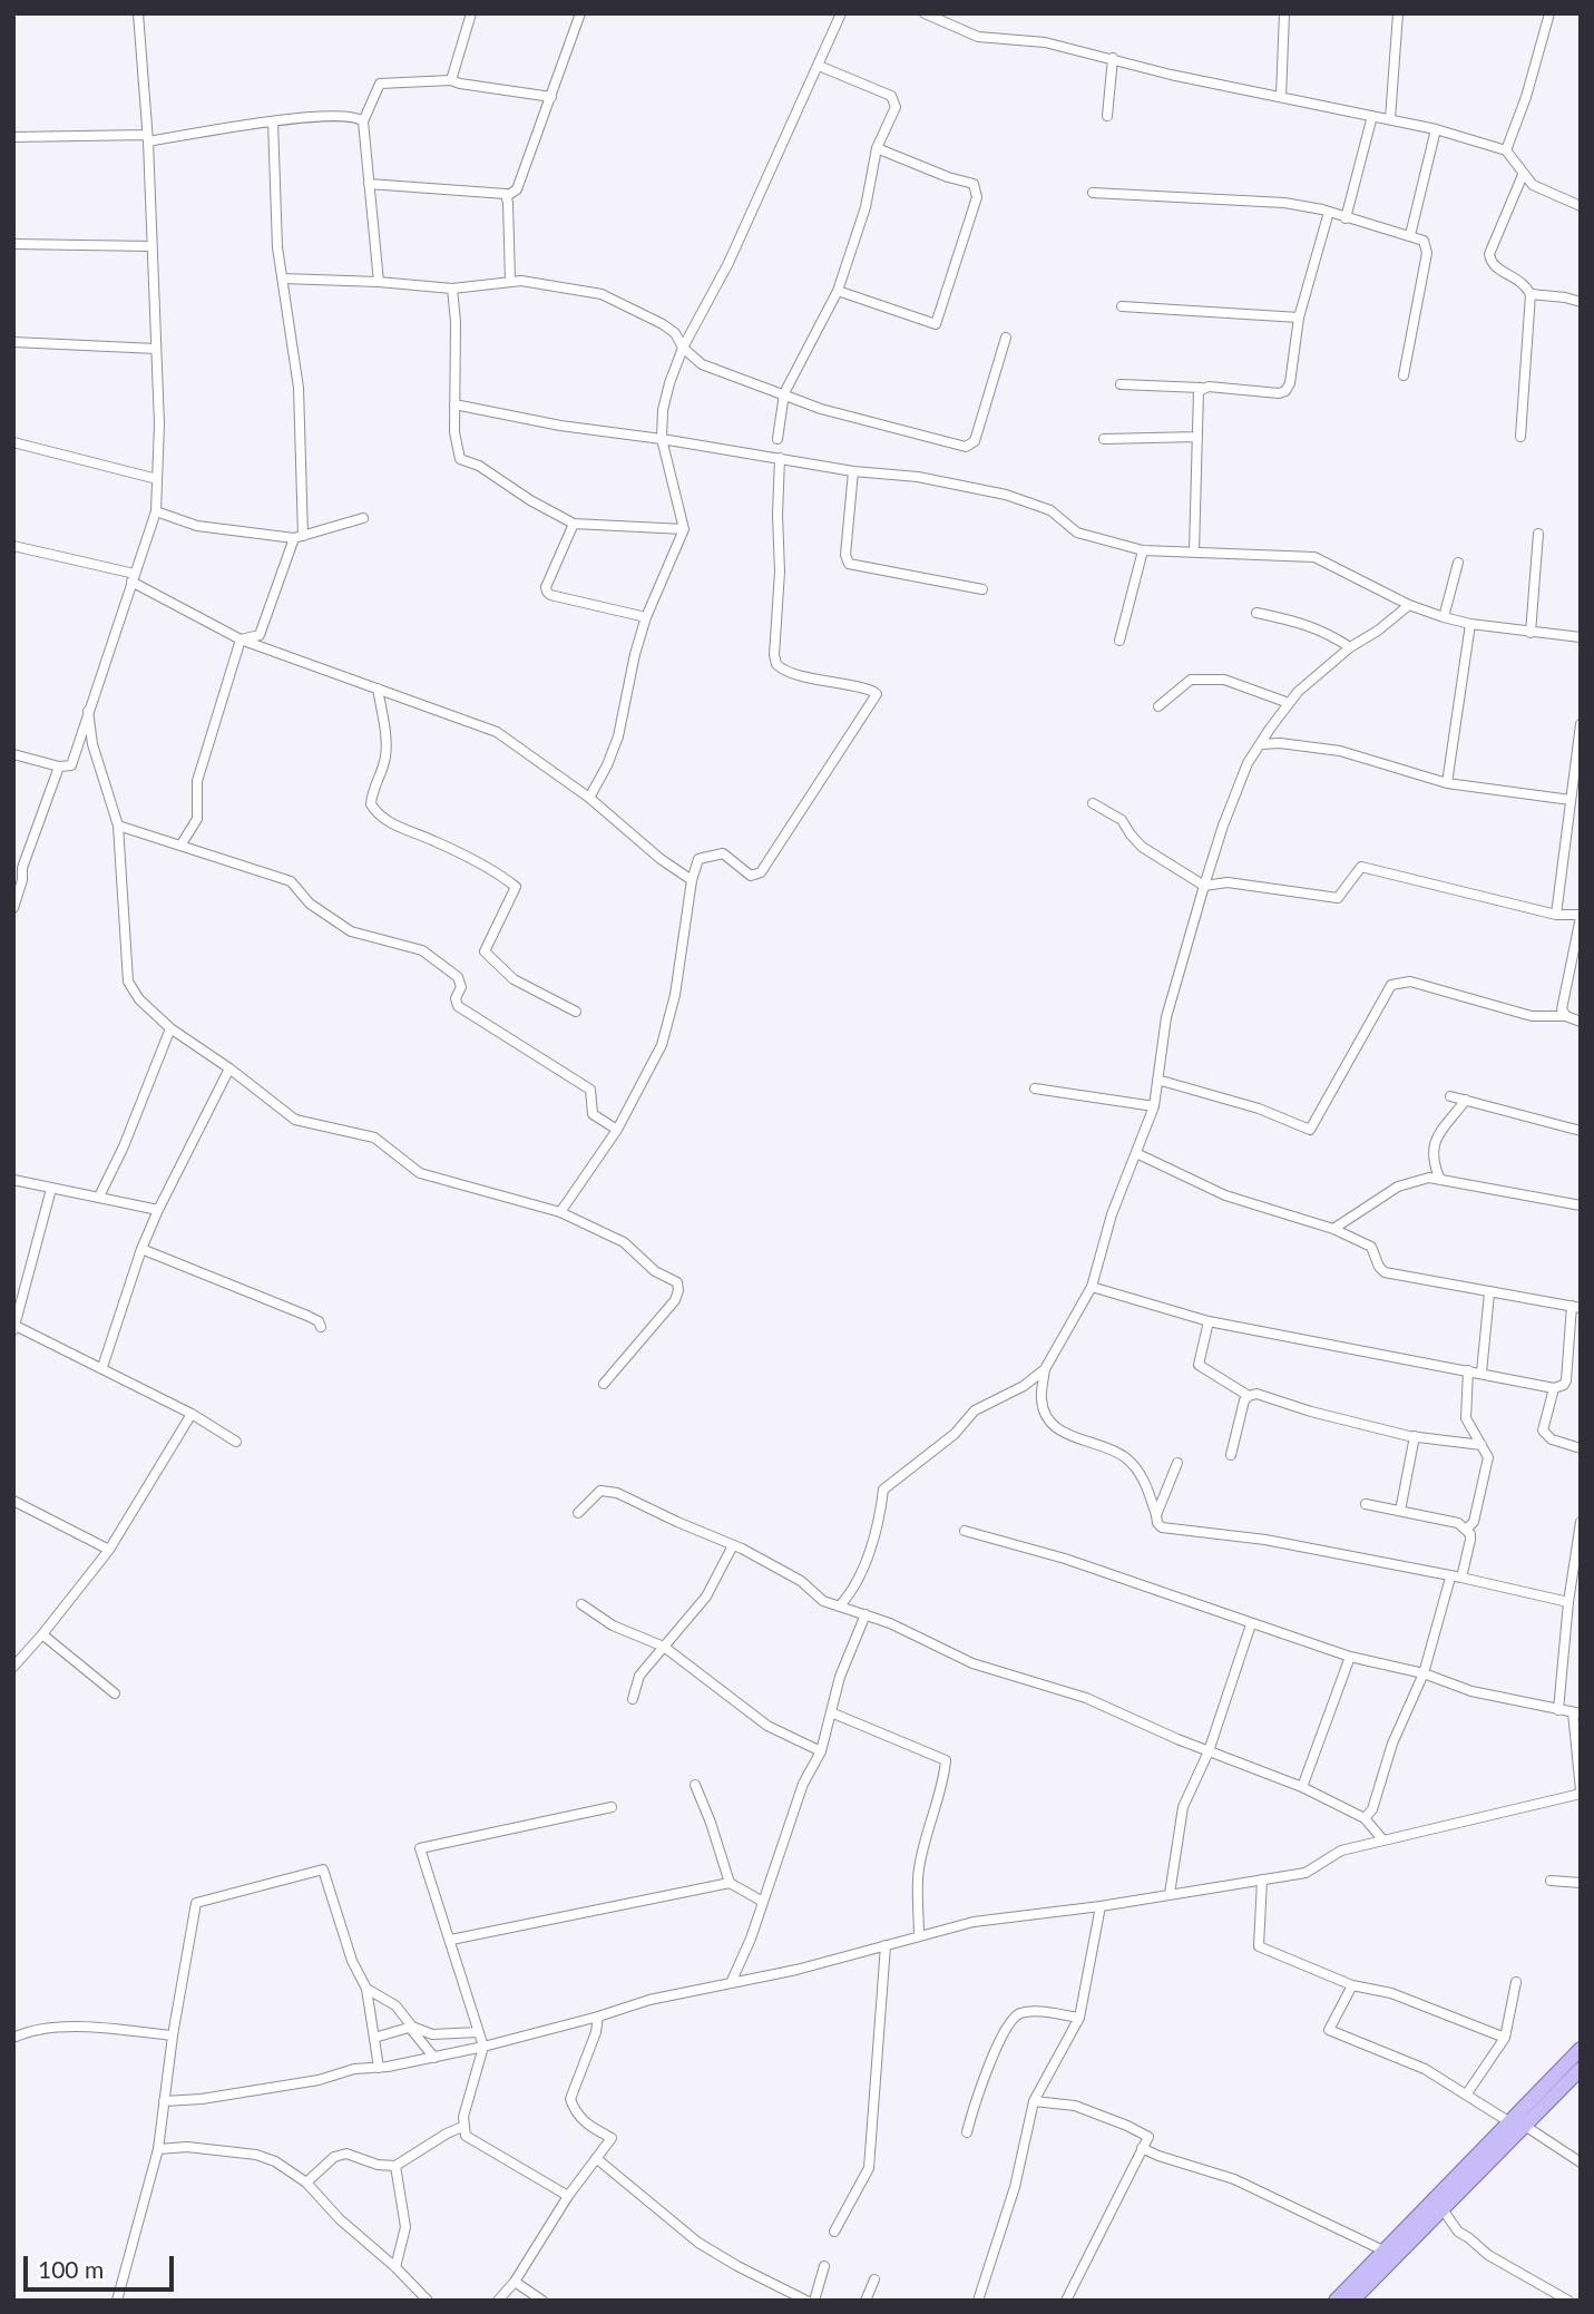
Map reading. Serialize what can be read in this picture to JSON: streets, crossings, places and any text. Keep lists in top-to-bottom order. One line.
{"scale_bar":"100 m"}
